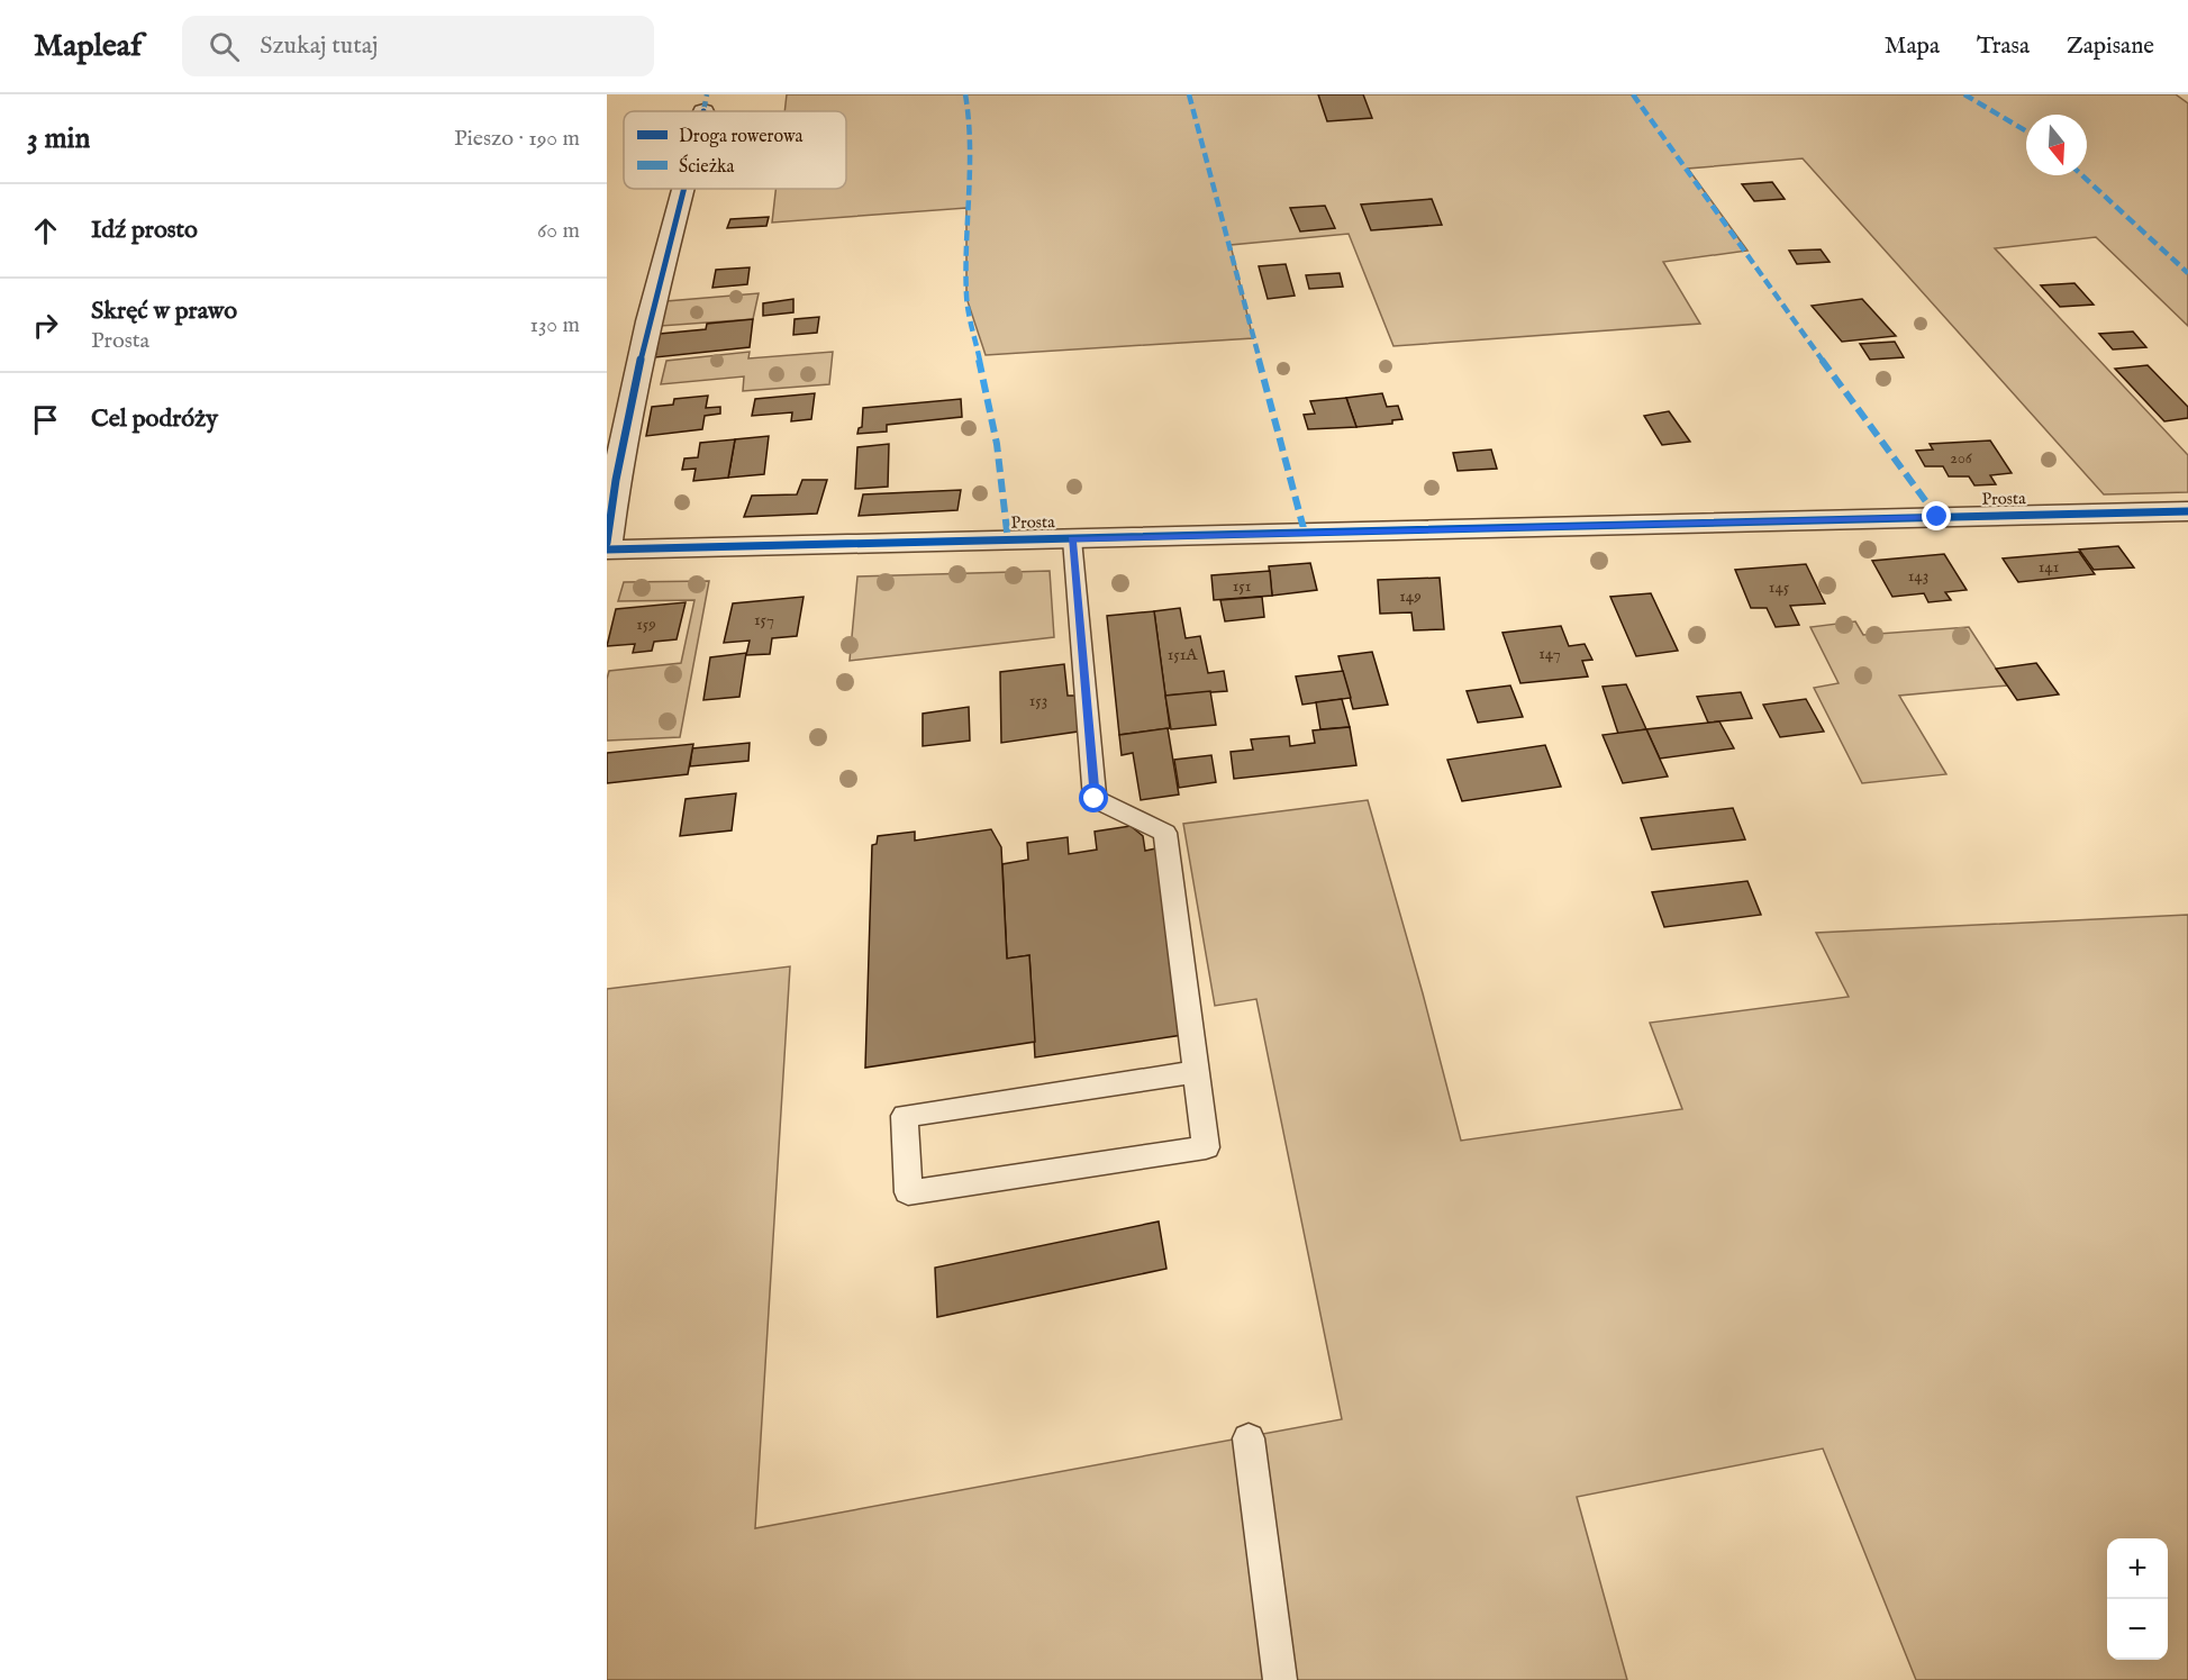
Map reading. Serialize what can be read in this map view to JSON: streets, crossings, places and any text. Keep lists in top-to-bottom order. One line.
{"streets":{"street":["Prosta"]},"house_numbers":["206","141","143","151","145","149","157","159","147","151A","153"],"legend":["Droga rowerowa","Ścieżka"],"north":"bottom","page":{"header":"Mapleaf","search":"Szukaj tutaj","nav":["Mapa","Trasa","Zapisane"],"heading":["3 min","Pieszo · 190 m"],"list":[["Idź prosto","60 m"],["Skręć w prawo","Prosta","130 m"],"Cel podróży"],"map_buttons":["+","−"]}}
